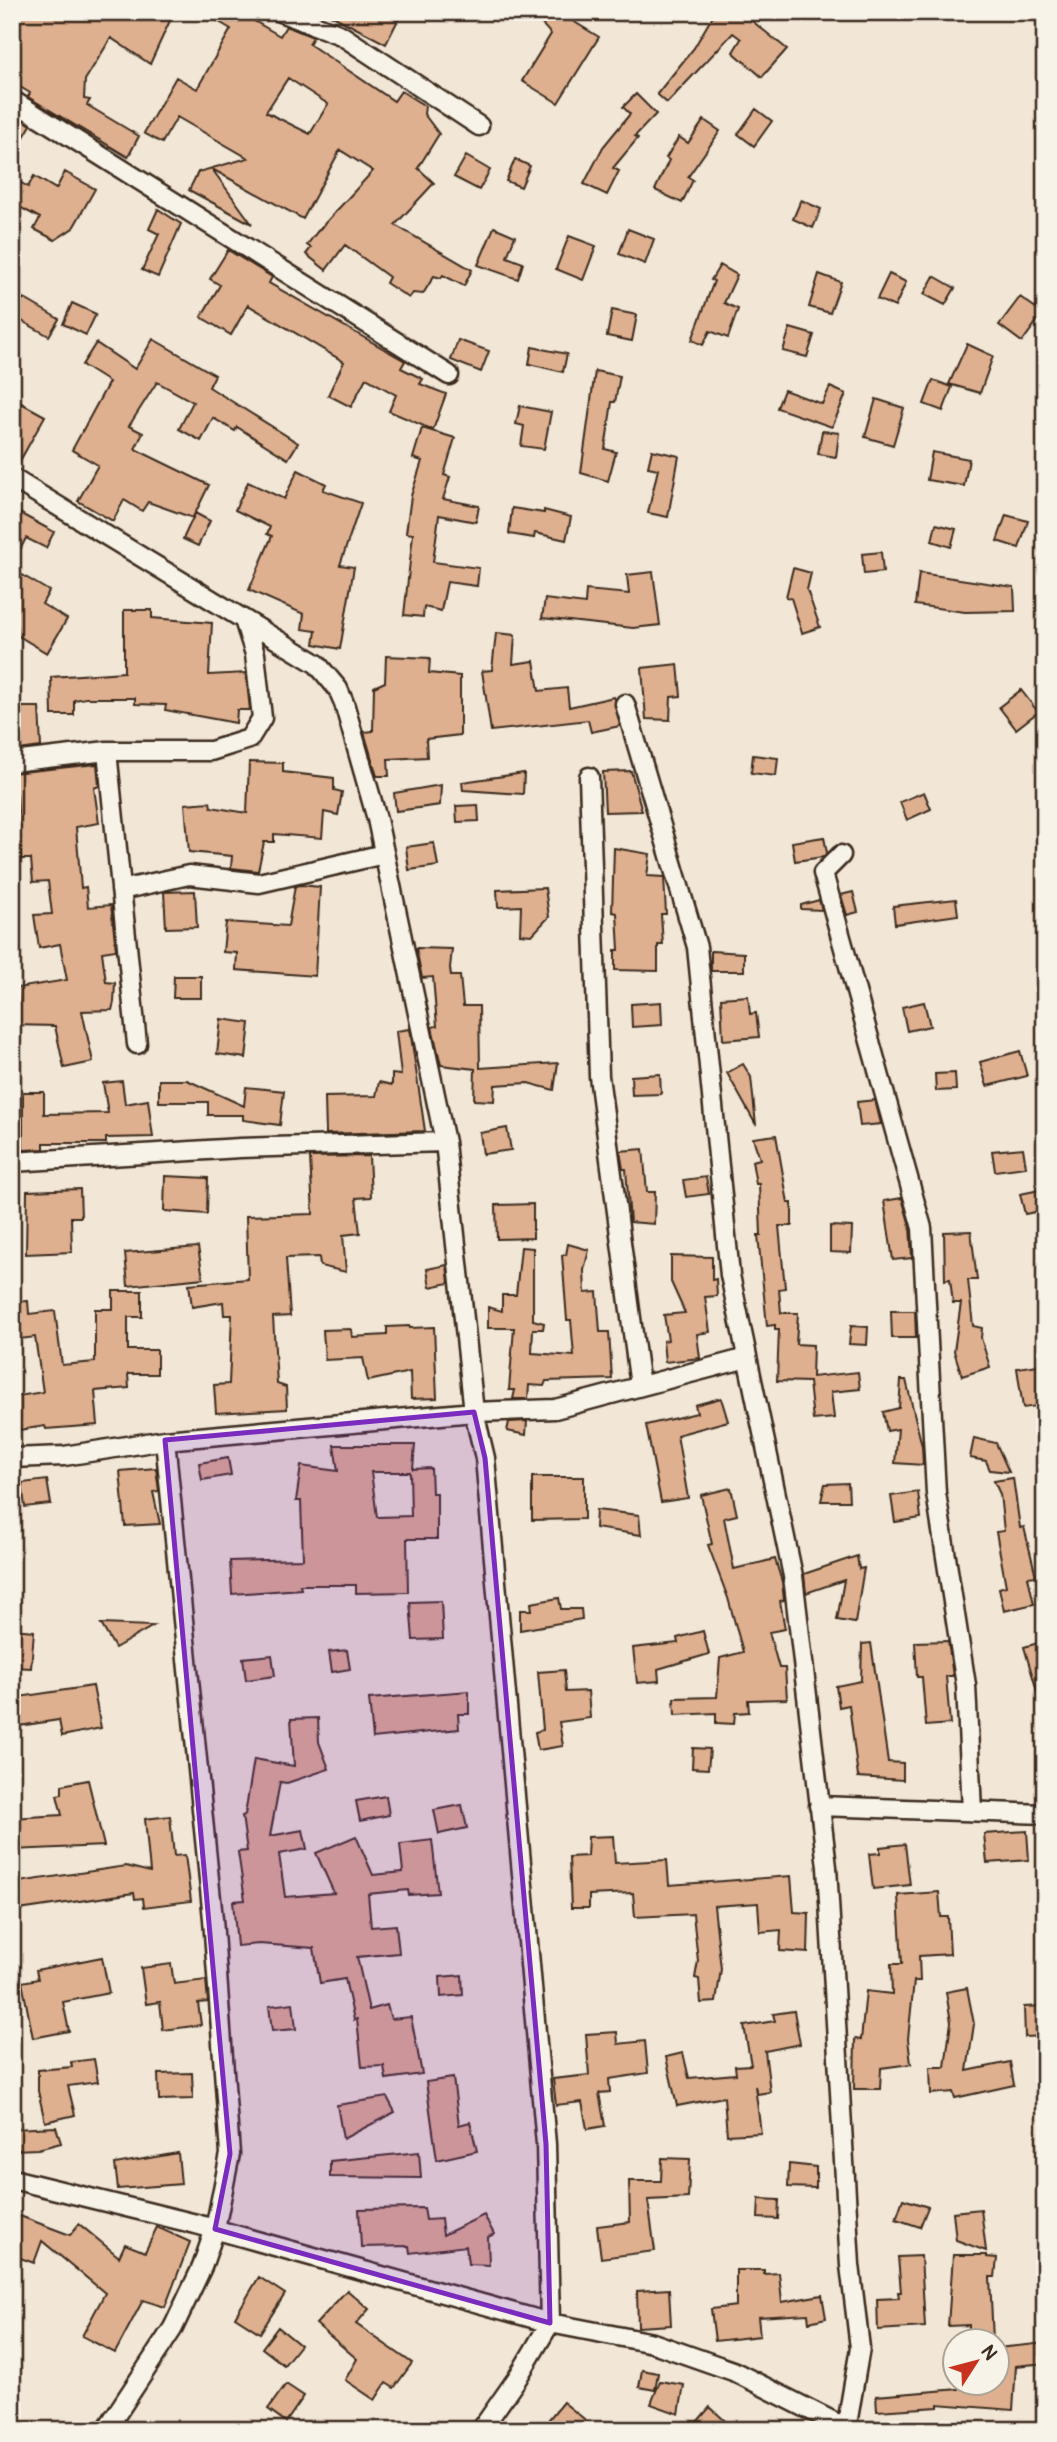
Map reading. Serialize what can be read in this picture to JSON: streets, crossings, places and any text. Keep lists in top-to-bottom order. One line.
{"north":"top right"}
